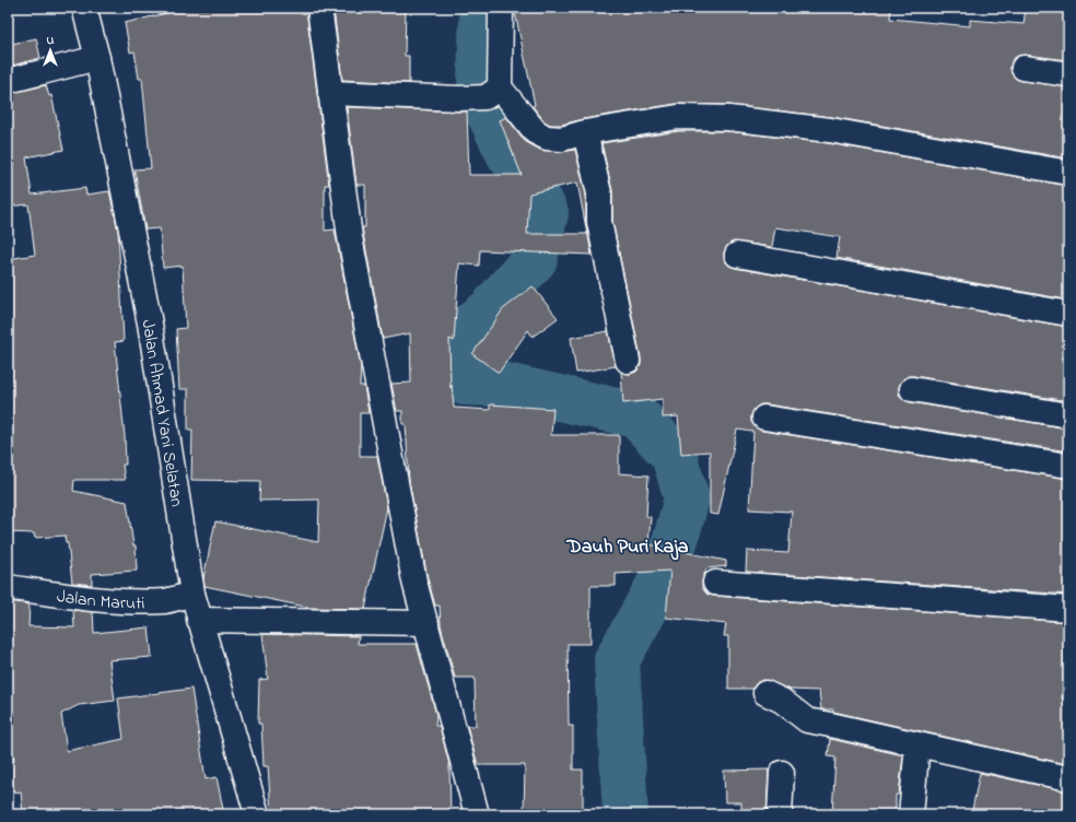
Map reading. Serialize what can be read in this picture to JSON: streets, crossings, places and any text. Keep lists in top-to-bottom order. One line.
{"streets":{"street":["Jalan Ahmad Yani Selatan","Jalan Maruti"]},"crossings":[["Jalan Ahmad Yani Selatan","Jalan Maruti"]],"districts":["Dauh Puri Kaja"],"north":"top"}
